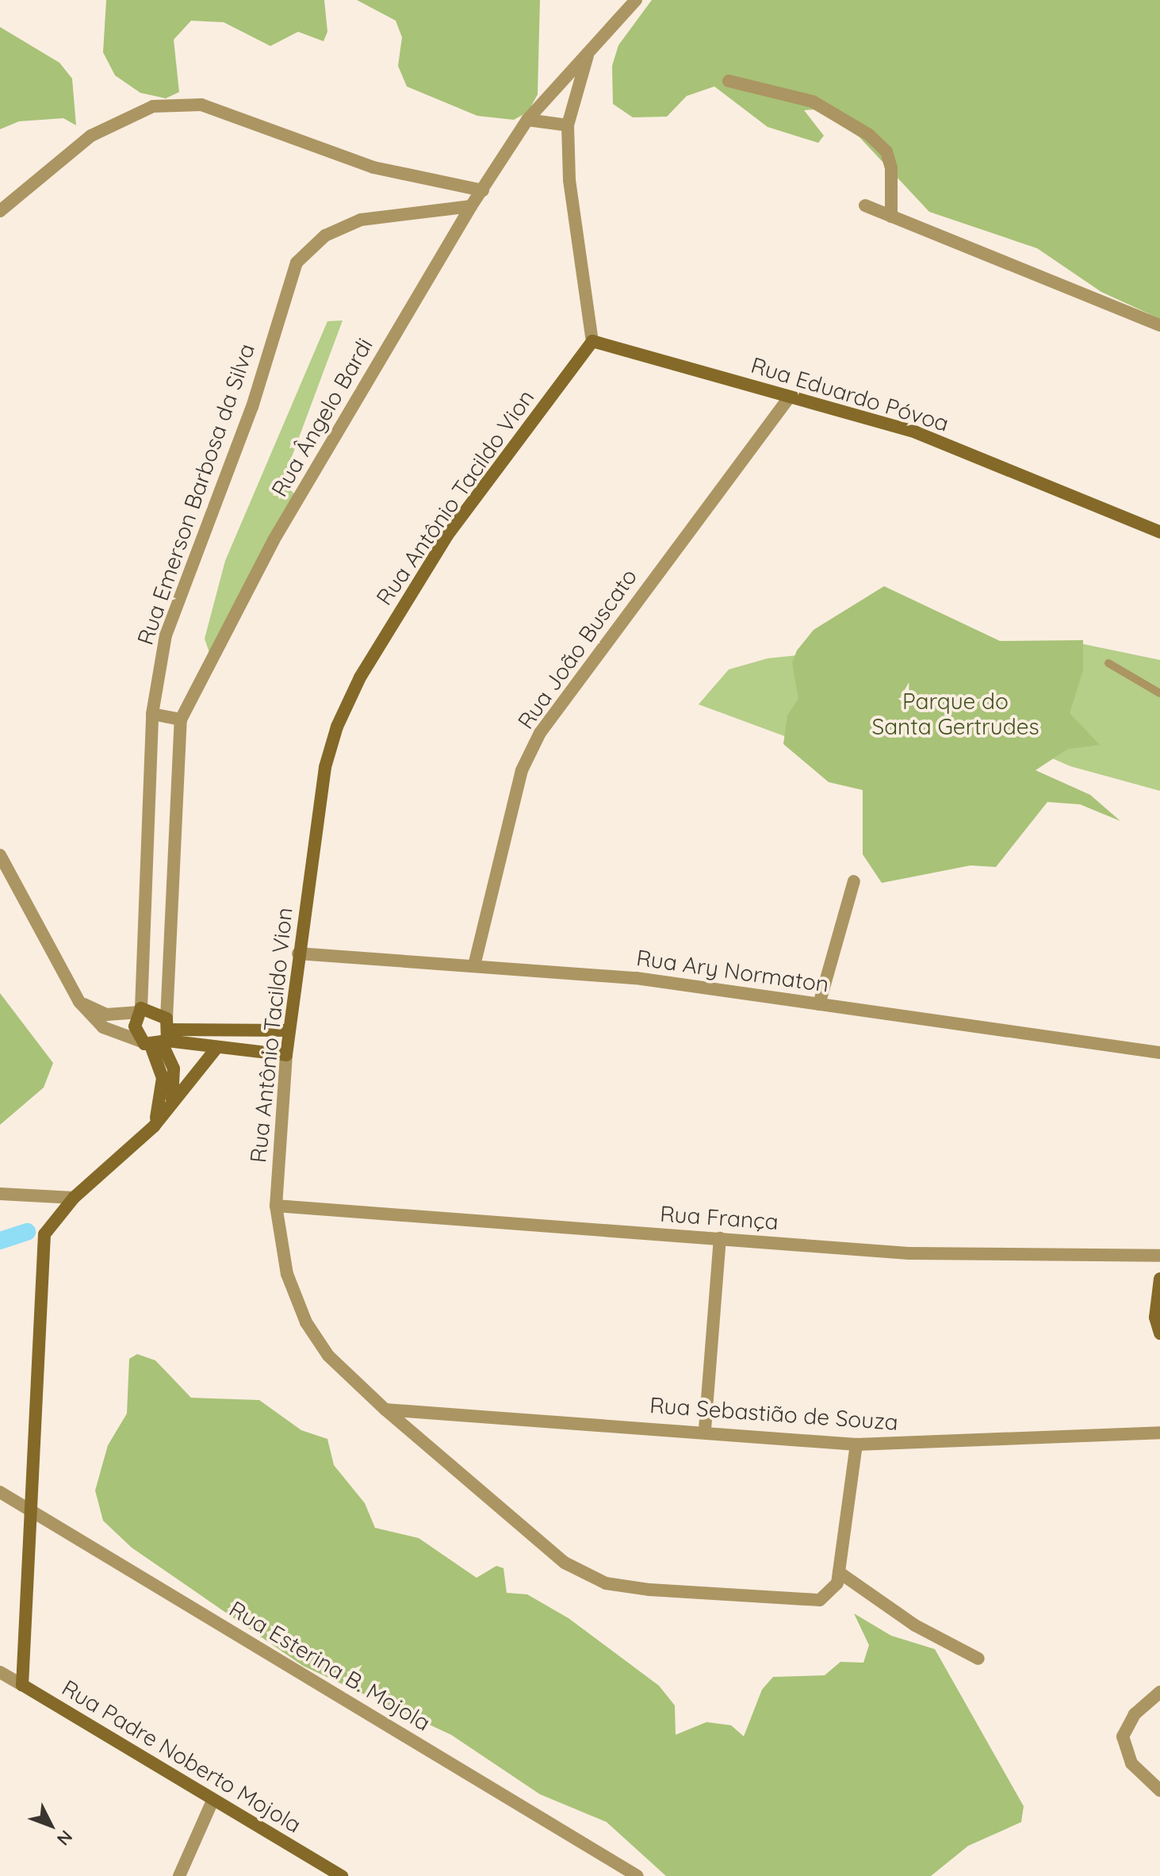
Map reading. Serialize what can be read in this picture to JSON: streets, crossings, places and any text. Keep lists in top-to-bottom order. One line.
{"streets":{"street":["Rua Eduardo Póvoa","Rua Ângelo Bardi","Rua Emerson Barbosa da Silva","Rua Antônio Tacildo Vion","Rua João Buscato","Rua Ary Normaton","Rua França","Rua Sebastião de Souza","Rua Esterina B. Mojola","Rua Padre Noberto Mojola"]},"crossings":[["Rua Eduardo Póvoa","Rua Antônio Tacildo Vion"],["Rua Eduardo Póvoa","Rua João Buscato"],["Rua Ângelo Bardi","Rua Emerson Barbosa da Silva"],["Rua Antônio Tacildo Vion","Rua Ary Normaton"],["Rua Antônio Tacildo Vion","Rua França"],["Rua Antônio Tacildo Vion","Rua Sebastião de Souza"],["Rua João Buscato","Rua Ary Normaton"]],"parks":["Parque do Santa Gertrudes"],"north":"bottom right"}
